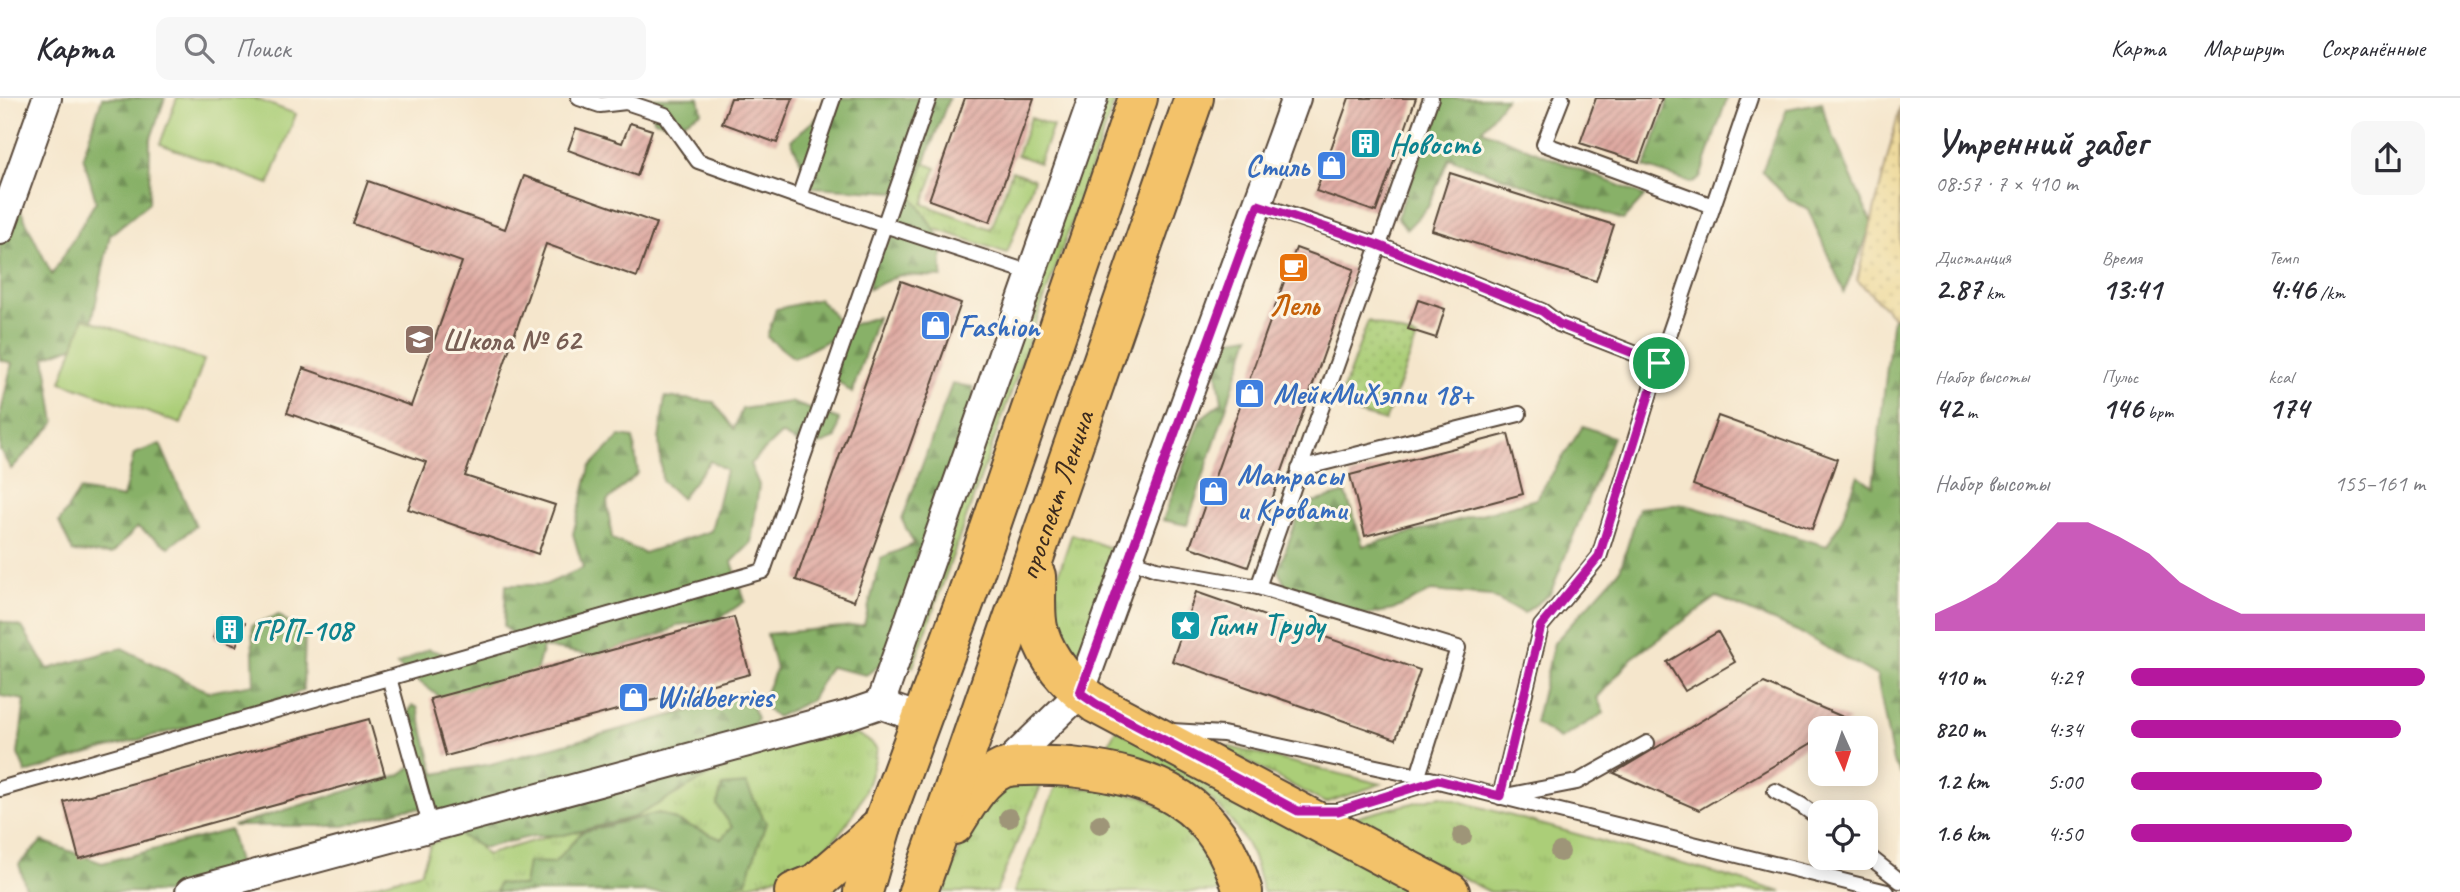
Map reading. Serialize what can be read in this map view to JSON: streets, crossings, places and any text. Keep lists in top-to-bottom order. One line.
{"streets":{"main road":["проспект Ленина"]},"places":{"building":["Новость","ГРП-108"],"shop":["Стиль","Fashion","МейкМиХэппи 18+","Матрасы и Кровати","Wildberries"],"cafe":["Лель"],"school or university":["Школа № 62"],"place":["Гимн Труду"]},"north":"bottom","page":{"header":"Карта","search":"Поиск","nav":["Карта","Маршрут","Сохранённые"],"heading":["Утренний забег","08:57 · 7 × 410 m"],"stats":[["Дистанция","2.87 km"],["Время","13:41"],["Темп","4:46 /km"],["Набор высоты","42 m"],["Пульс","146 bpm"],["kcal","174"]],"chart":["Набор высоты","155–161 m"],"list":[{"name":"410 m","note":"4:29"},{"name":"820 m","note":"4:34"},{"name":"1.2 km","note":"5:00"},{"name":"1.6 km","note":"4:50"}]}}
